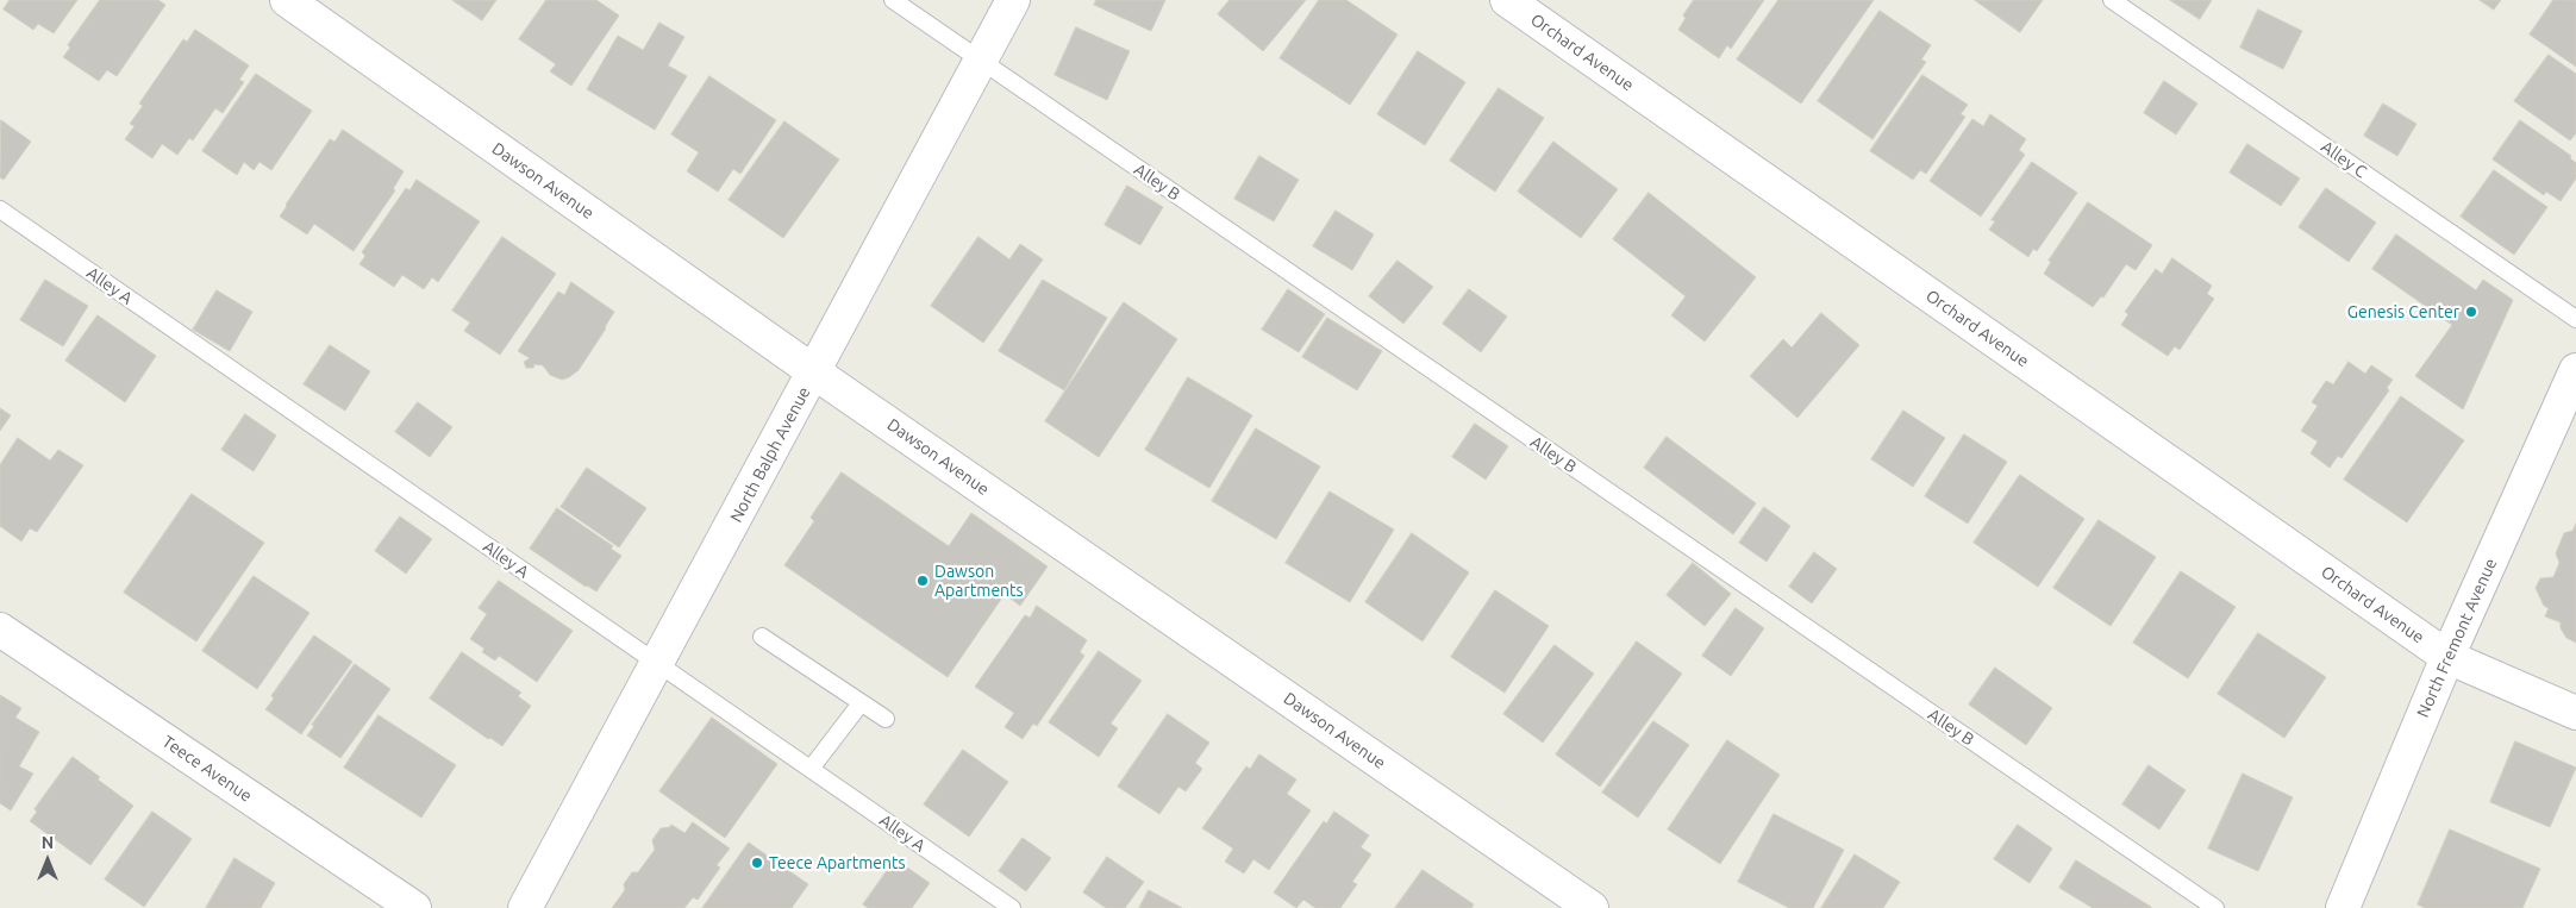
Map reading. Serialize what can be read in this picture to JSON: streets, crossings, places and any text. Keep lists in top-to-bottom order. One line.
{"streets":{"street":["Orchard Avenue","Dawson Avenue","North Balph Avenue","North Fremont Avenue","Teece Avenue"],"lane":["Alley C","Alley B","Alley A"]},"crossings":[["Orchard Avenue","North Fremont Avenue"],["Dawson Avenue","North Balph Avenue"],["Alley B","North Balph Avenue"],["Alley A","North Balph Avenue"]],"places":["Genesis Center","Dawson Apartments","Teece Apartments"],"north":"top"}
